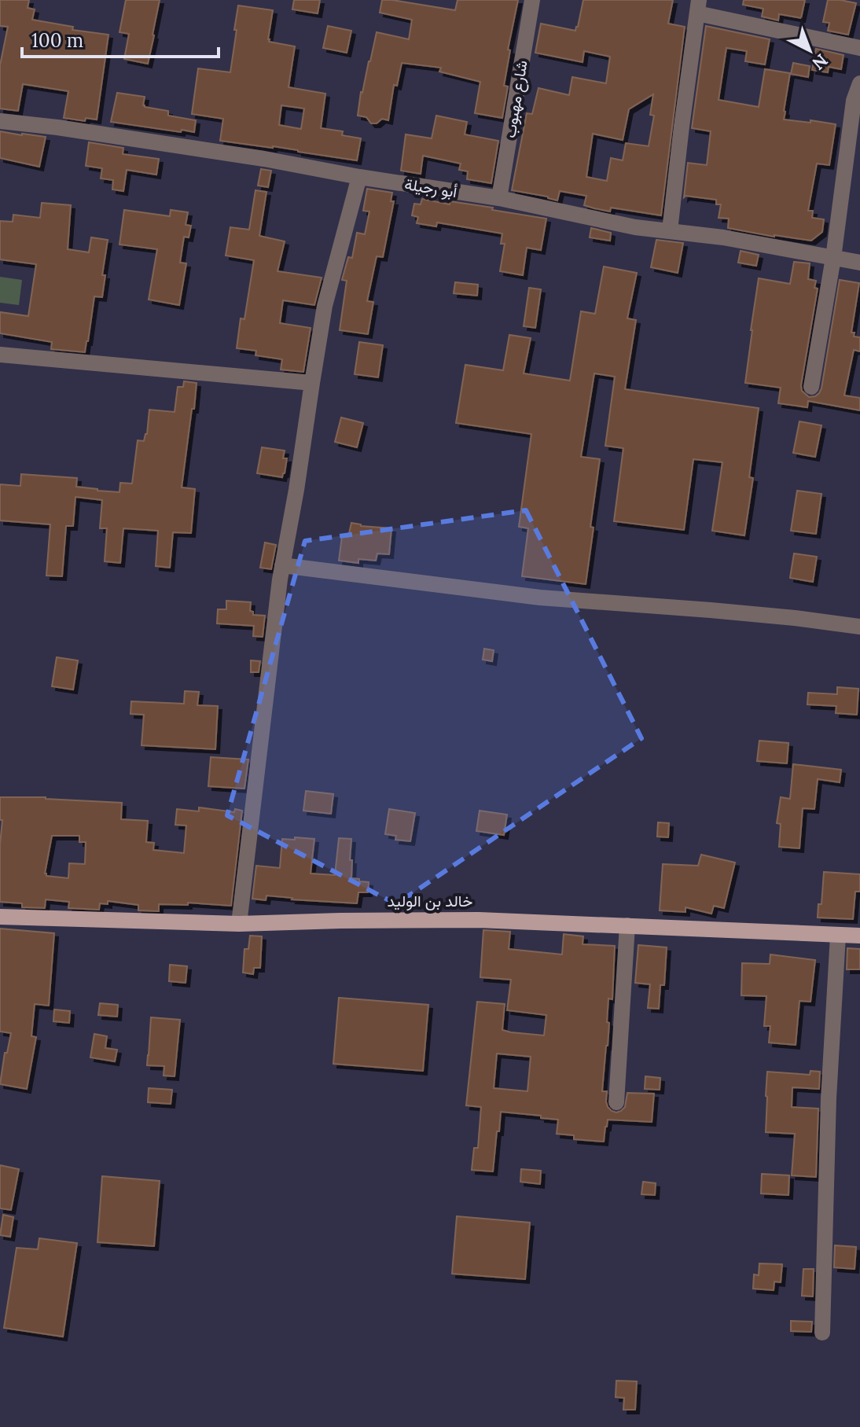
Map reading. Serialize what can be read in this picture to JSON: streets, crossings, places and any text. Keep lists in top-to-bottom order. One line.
{"streets":{"main road":["خالد بن الوليد"],"street":["شارع مهبوب","أبو رجيلة"]},"crossings":[["شارع مهبوب","أبو رجيلة"]],"scale_bar":"100 m","north":"bottom right"}
